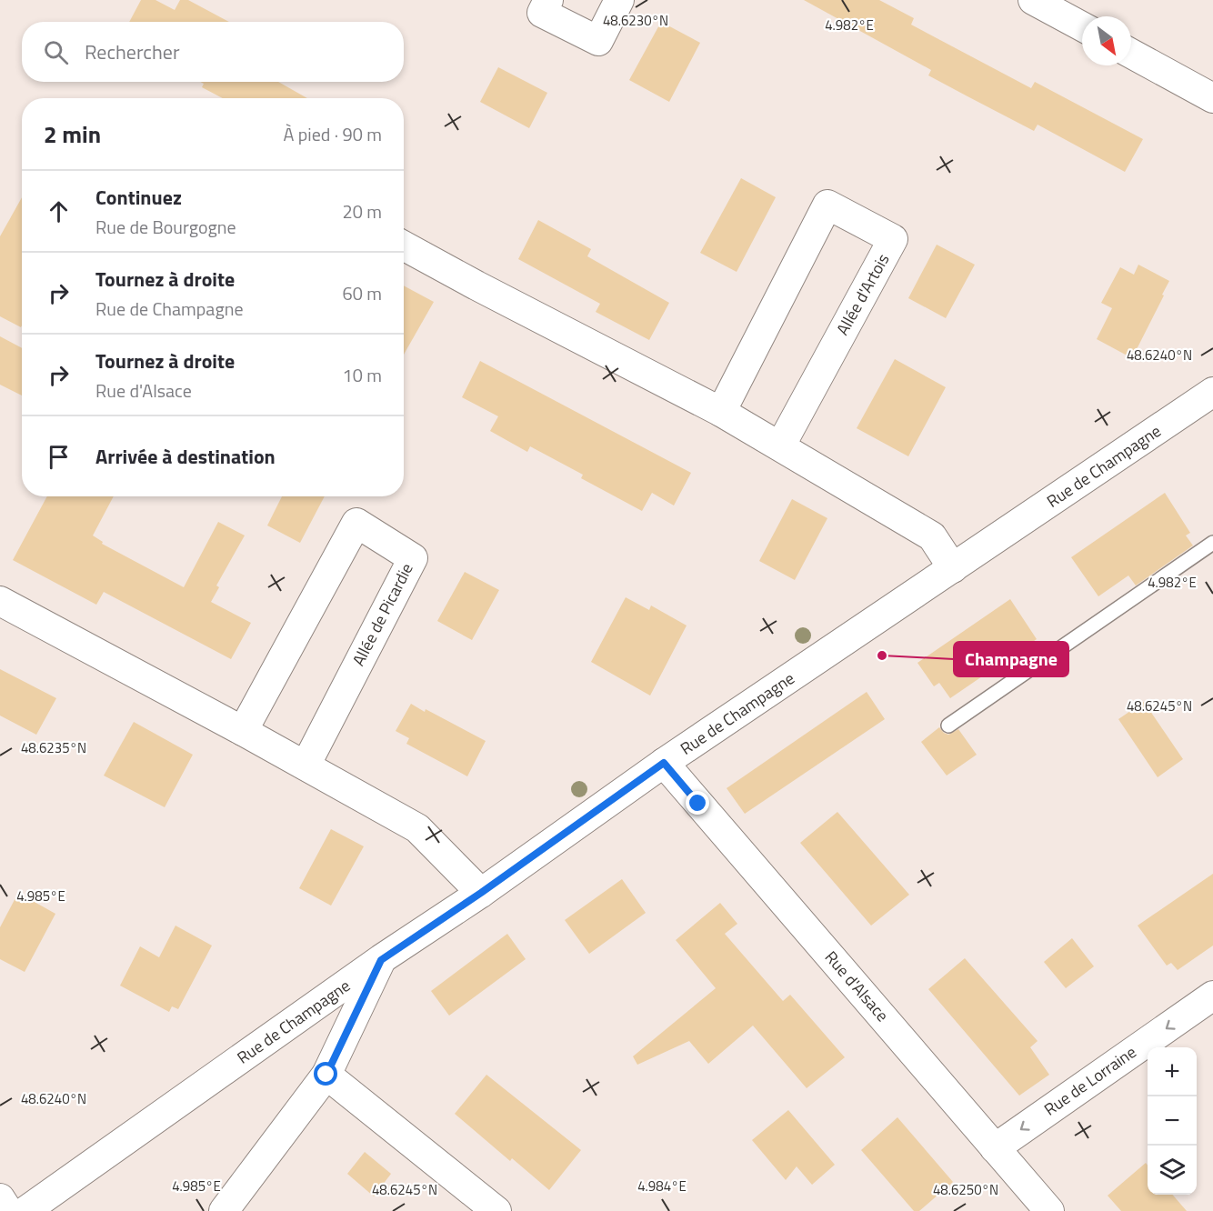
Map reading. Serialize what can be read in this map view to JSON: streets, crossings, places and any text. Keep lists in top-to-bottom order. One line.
{"streets":{"street":["Allée d'Artois","Rue de Champagne","Allée de Picardie","Rue d'Alsace","Rue de Lorraine"]},"crossings":[["Rue de Champagne","Rue d'Alsace"],["Rue d'Alsace","Rue de Lorraine"]],"one_way":["Rue de Lorraine"],"places":["Champagne"],"north":"bottom right","page":{"search":"Rechercher","heading":["2 min","À pied · 90 m"],"list":[["Continuez","Rue de Bourgogne","20 m"],["Tournez à droite","Rue de Champagne","60 m"],["Tournez à droite","Rue d'Alsace","10 m"],"Arrivée à destination"],"map_buttons":["+","−"]},"coordinates":["48.6230°N","4.982°E","48.6240°N","48.6245°N","48.6235°N","4.985°E","4.984°E","48.6250°N"]}
